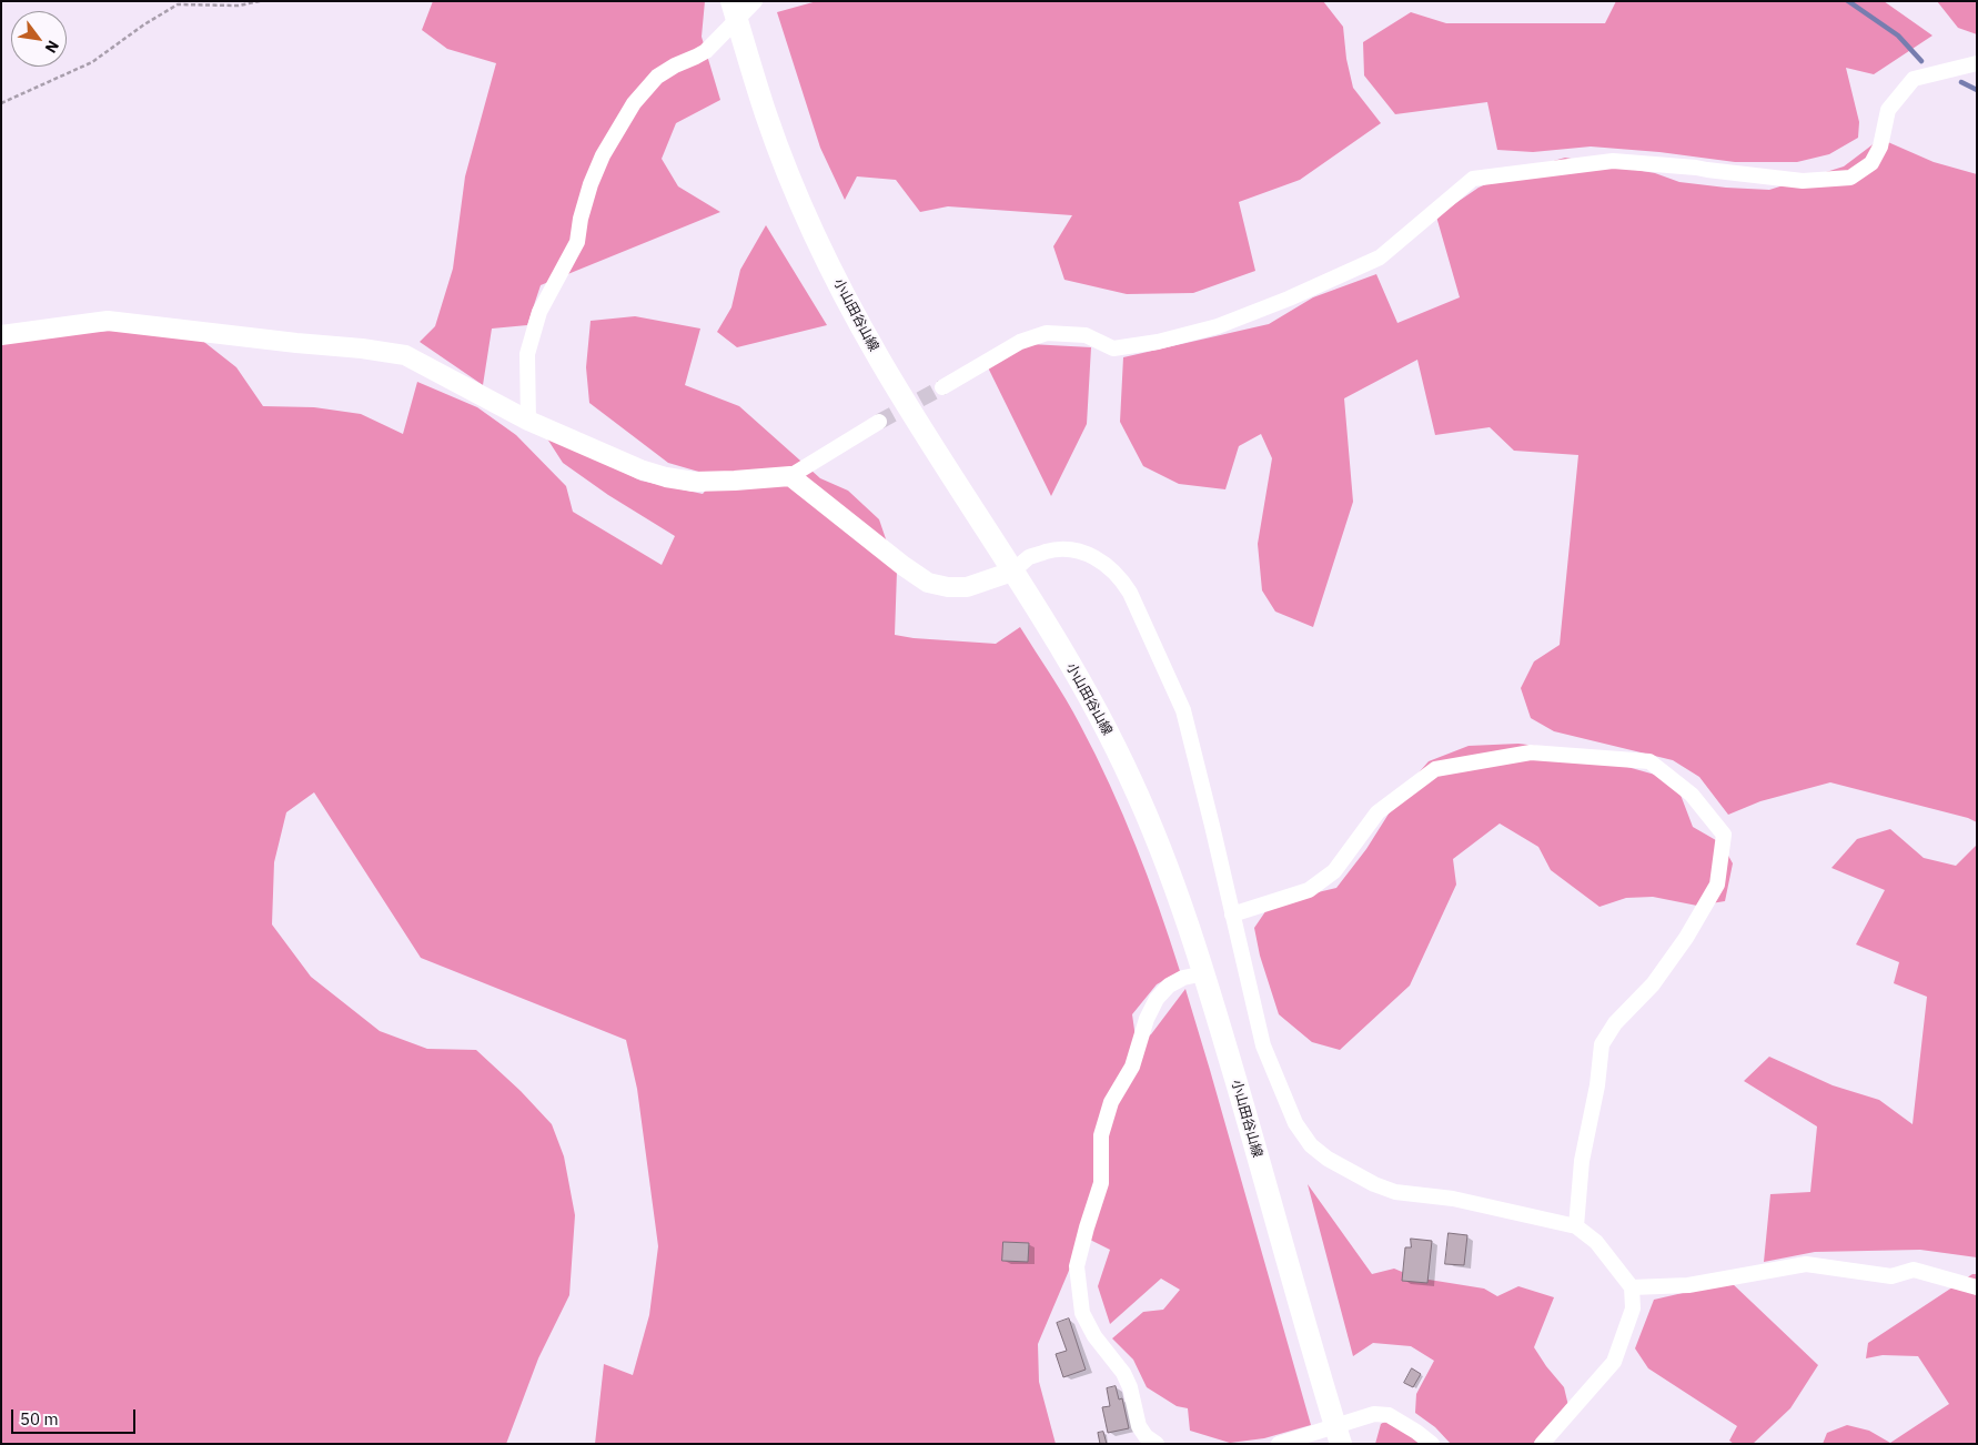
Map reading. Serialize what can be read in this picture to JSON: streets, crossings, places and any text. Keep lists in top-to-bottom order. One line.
{"streets":{"main road":["小山田谷山線"]},"scale_bar":"50 m","north":"bottom right"}
